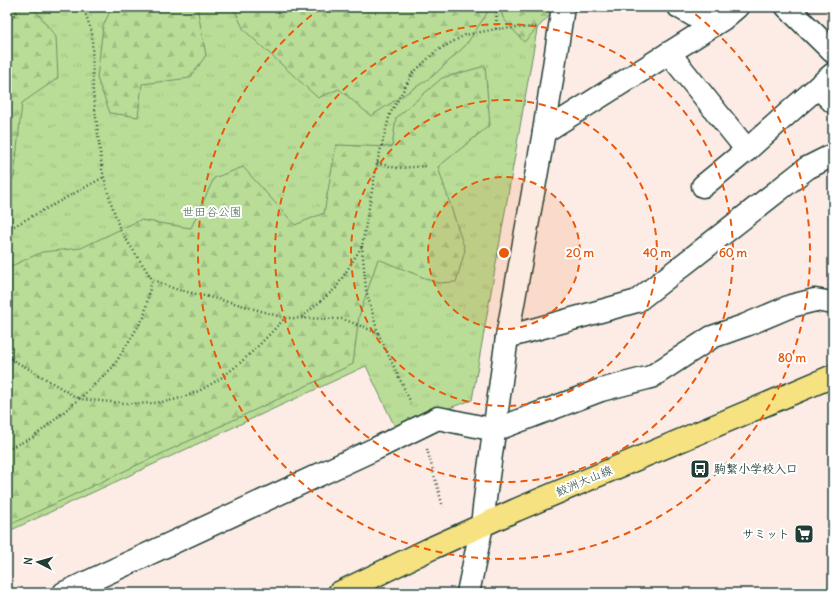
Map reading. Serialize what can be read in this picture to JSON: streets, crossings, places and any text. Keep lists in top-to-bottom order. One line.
{"streets":{"main road":["鮫洲大山線"]},"parks":["世田谷公園"],"places":{"bus stop":["駒繋小学校入口"],"supermarket":["サミット"]},"north":"left","rings":["20 m","40 m","60 m","80 m"]}
